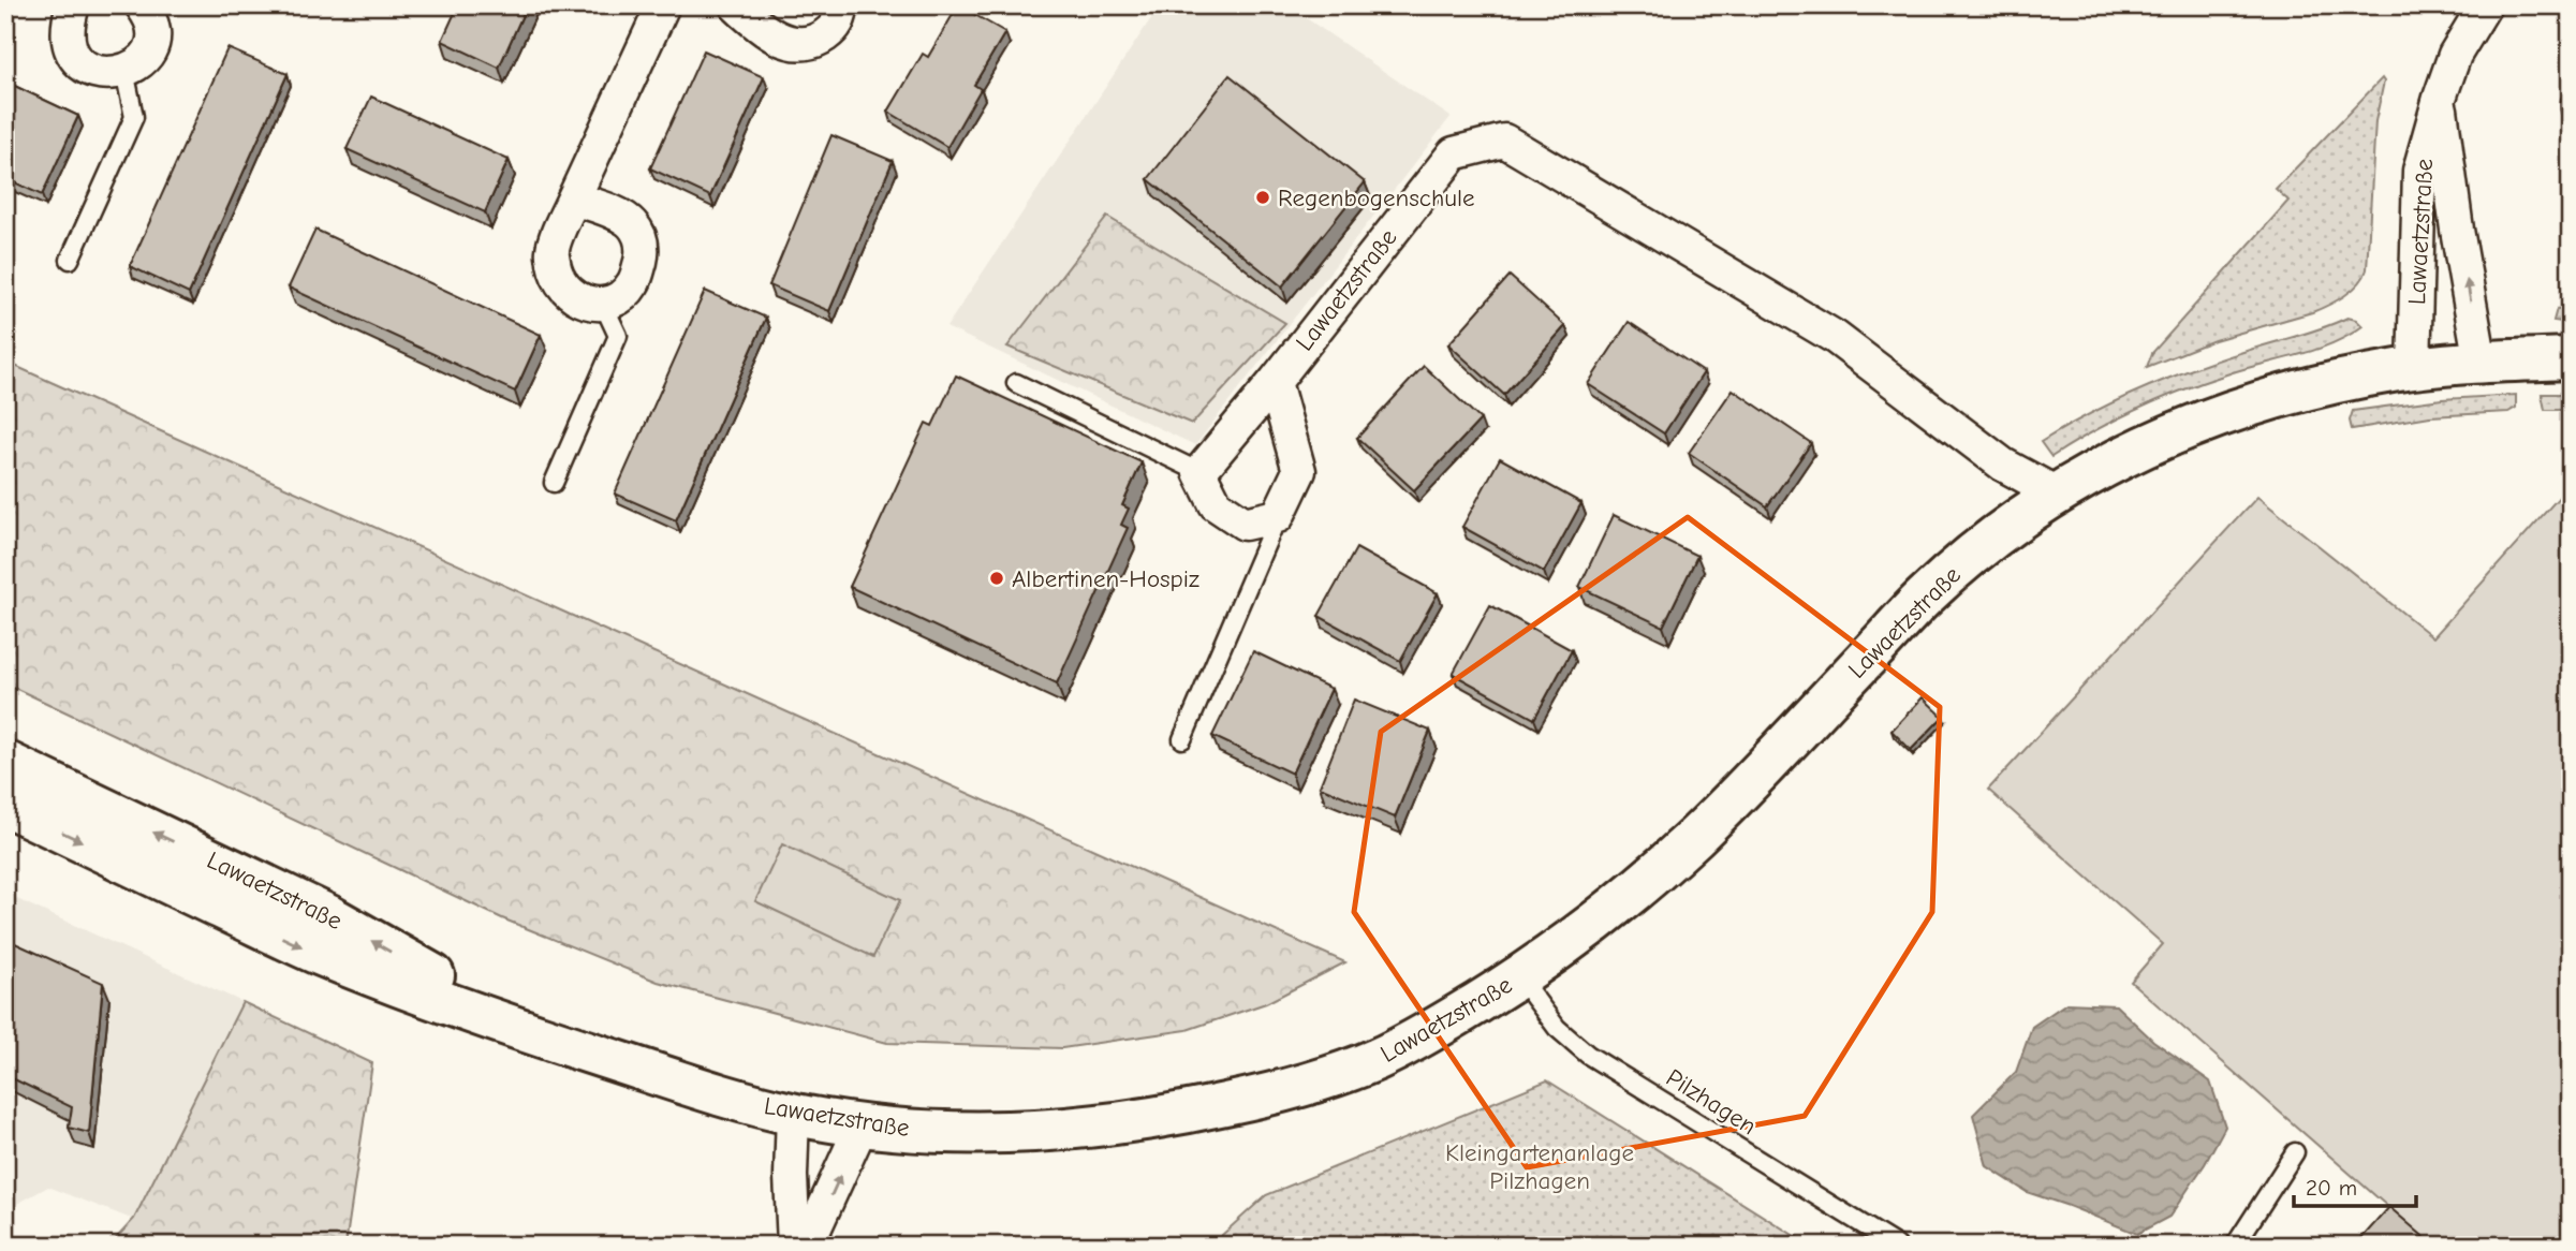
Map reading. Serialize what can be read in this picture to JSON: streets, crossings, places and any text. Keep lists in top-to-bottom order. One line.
{"streets":{"street":["Lawaetzstraße"],"lane":["Pilzhagen"]},"crossings":[["Lawaetzstraße","Pilzhagen"]],"parks":["Kleingartenanlage Pilzhagen"],"places":["Regenbogenschule","Albertinen-Hospiz"],"scale_bar":"20 m"}
